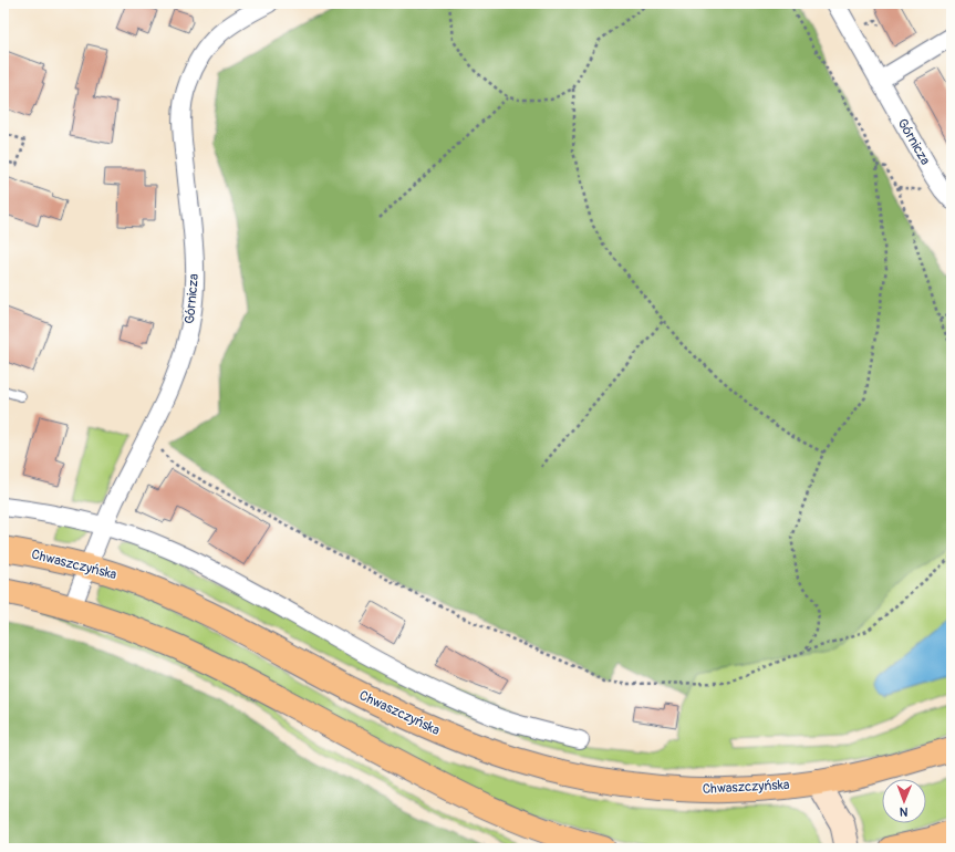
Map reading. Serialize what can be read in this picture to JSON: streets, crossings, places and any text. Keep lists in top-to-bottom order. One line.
{"streets":{"main road":["Chwaszczyńska"],"street":["Górnicza"]},"crossings":[["Górnicza","Chwaszczyńska"]],"north":"bottom"}
